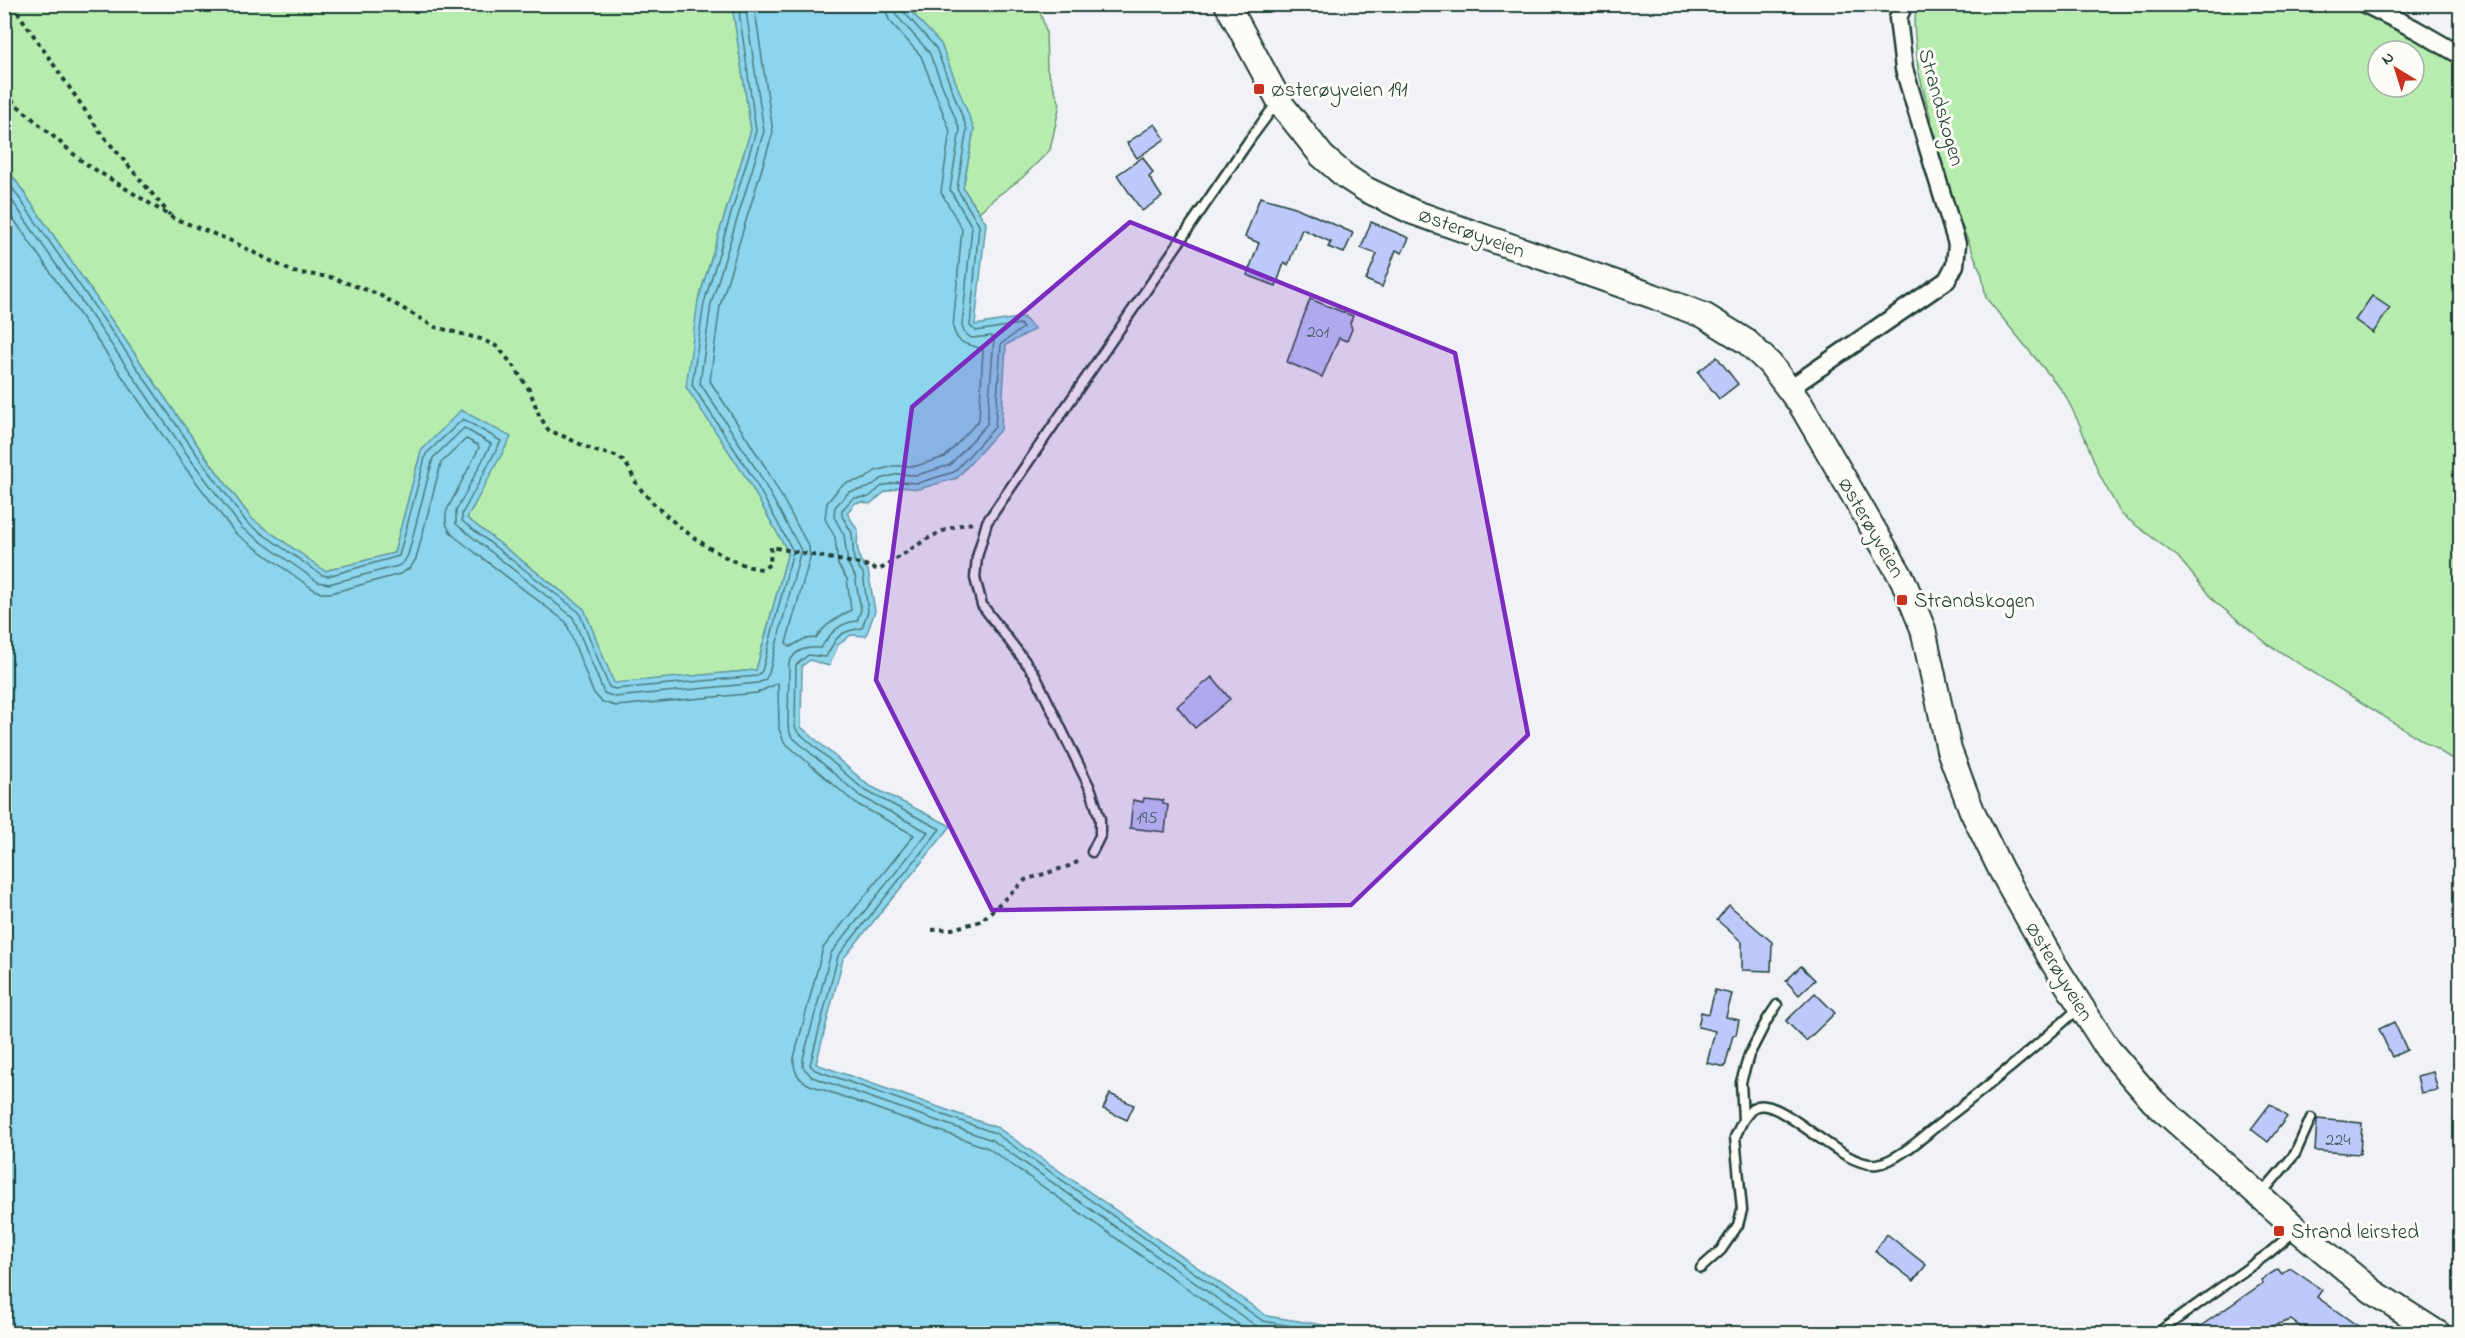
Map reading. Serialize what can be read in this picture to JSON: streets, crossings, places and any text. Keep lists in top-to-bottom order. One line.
{"streets":{"main road":["Østerøyveien"],"street":["Strandskogen"]},"crossings":[["Strandskogen","Østerøyveien"]],"places":{"transit":["Østerøyveien 191","Strandskogen","Strand leirsted"]},"house_numbers":["201","195","224"],"north":"top left"}
